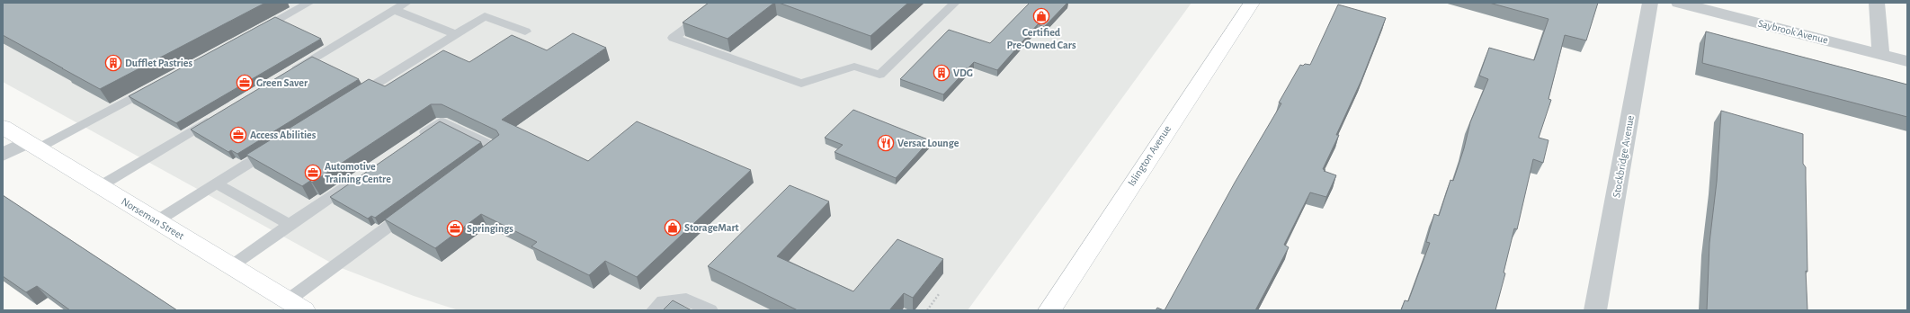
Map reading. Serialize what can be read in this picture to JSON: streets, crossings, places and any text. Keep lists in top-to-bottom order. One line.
{"streets":{"main road":["Islington Avenue","Norseman Street"],"street":["Saybrook Avenue","Stockbridge Avenue"]},"places":{"shop":["Certified Pre-Owned Cars","StorageMart"],"building":["Dufflet Pastries","VDG"],"office":["Green Saver","Access Abilities","Automotive Training Centre","Springings"],"restaurant":["Versac Lounge"]}}
